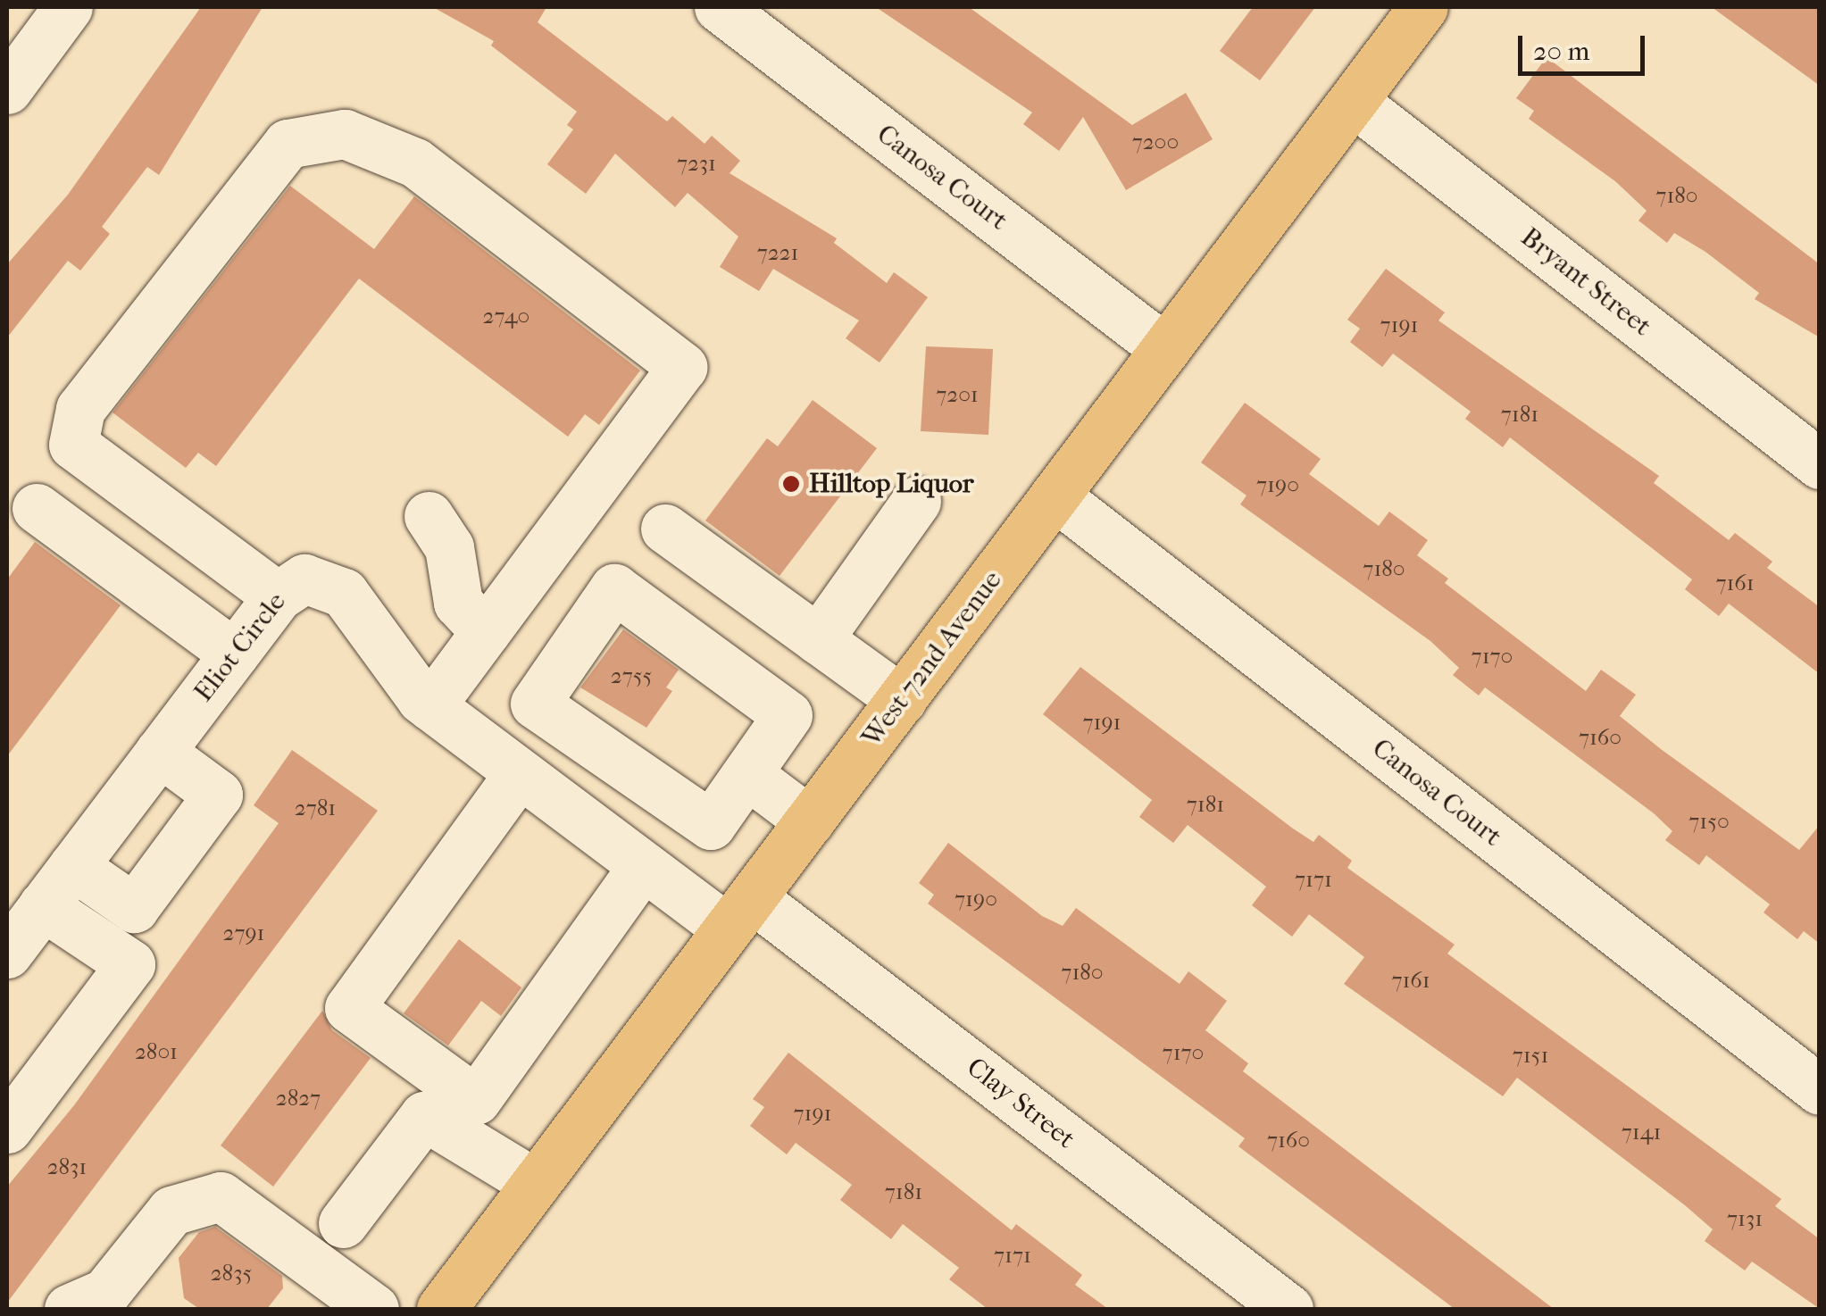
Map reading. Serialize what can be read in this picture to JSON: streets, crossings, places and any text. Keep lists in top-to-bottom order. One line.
{"streets":{"main road":["West 72nd Avenue"],"street":["Canosa Court","Bryant Street","Eliot Circle","Clay Street"]},"crossings":[["Canosa Court","West 72nd Avenue"],["Bryant Street","West 72nd Avenue"],["Eliot Circle","West 72nd Avenue"],["Eliot Circle","Clay Street"],["West 72nd Avenue","Clay Street"]],"places":["Hilltop Liquor"],"house_numbers":["7200","7231","7180","7221","2740","7191","7201","7181","7190","7180","7161","7170","2755","7191","7160","7181","2781","7150","7171","7190","2791","7180","7161","2801","7170","7151","2827","7191","7141","7160","2831","7181","7131","7171","2835"],"scale_bar":"20 m"}
